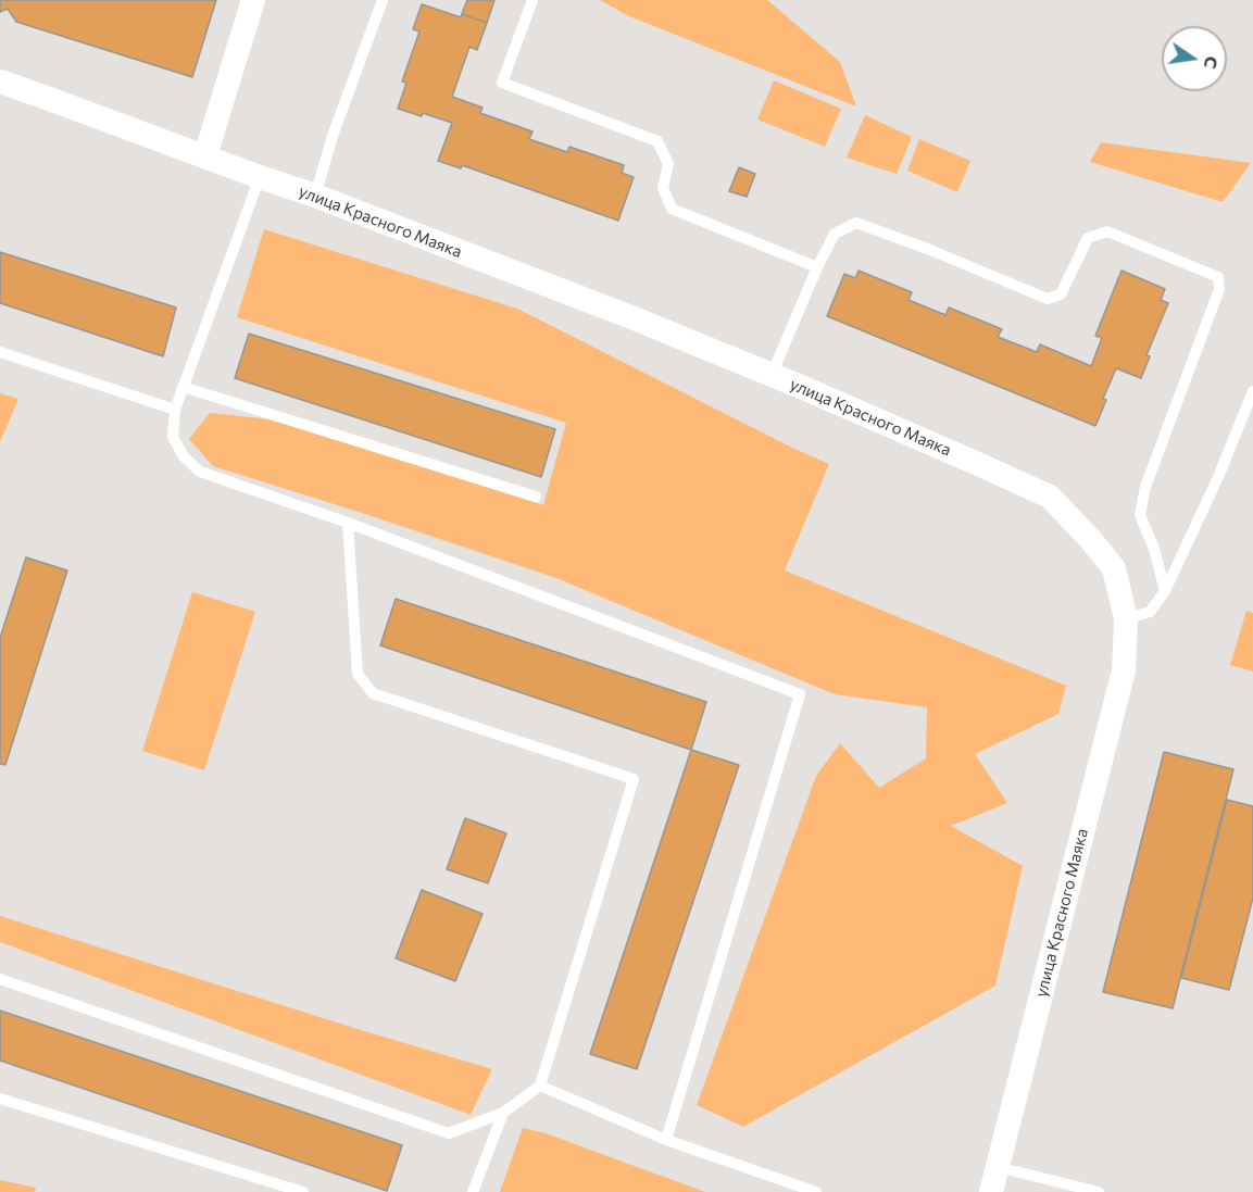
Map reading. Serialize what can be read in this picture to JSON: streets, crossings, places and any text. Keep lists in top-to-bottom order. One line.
{"streets":{"street":["улица Красного Маяка"]},"north":"right"}
